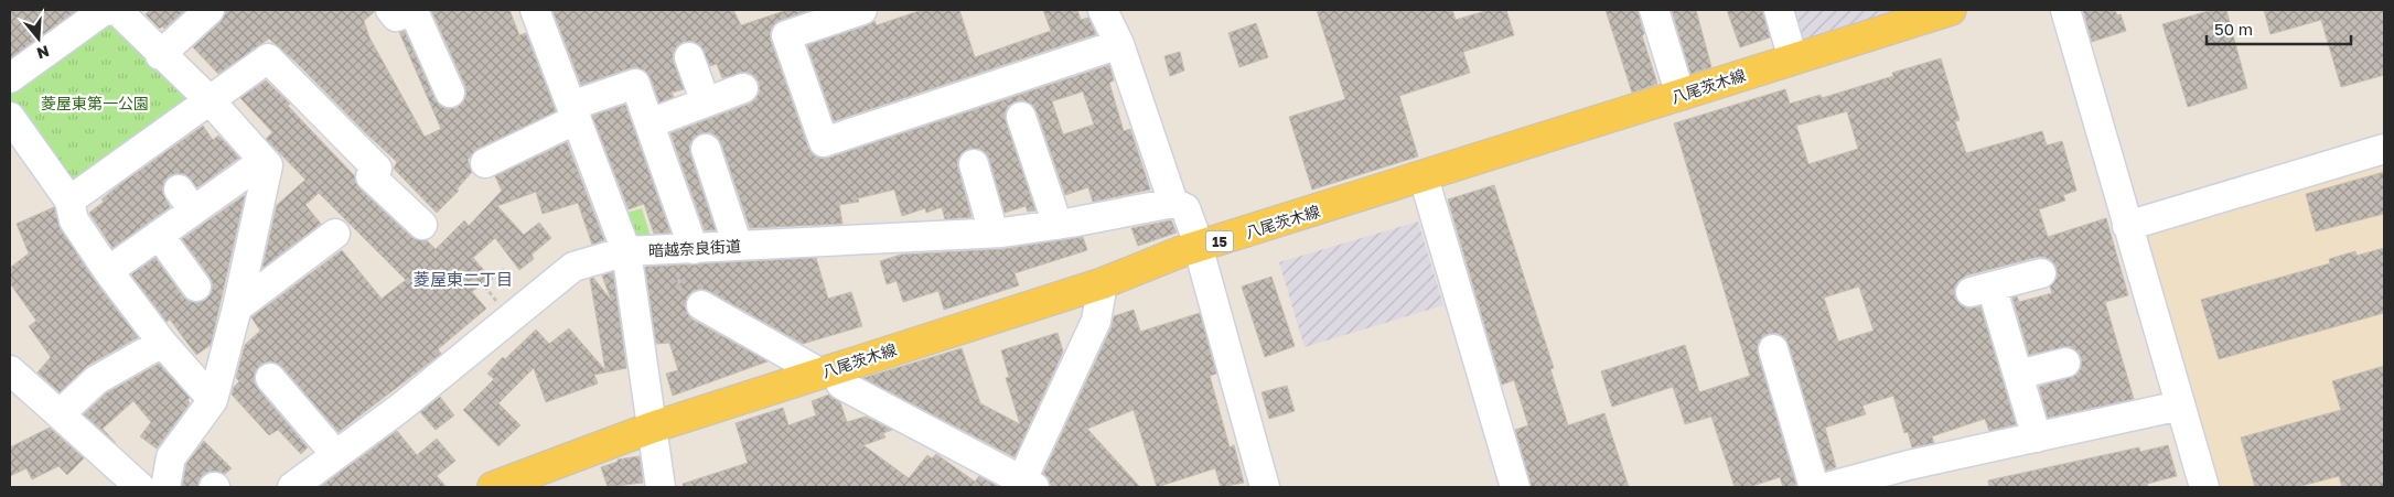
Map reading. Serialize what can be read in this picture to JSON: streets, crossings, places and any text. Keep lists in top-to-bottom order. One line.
{"streets":{"main road":["八尾茨木線","15"],"street":["暗越奈良街道"]},"districts":["菱屋東二丁目"],"parks":["菱屋東第一公園"],"scale_bar":"50 m","north":"bottom"}
